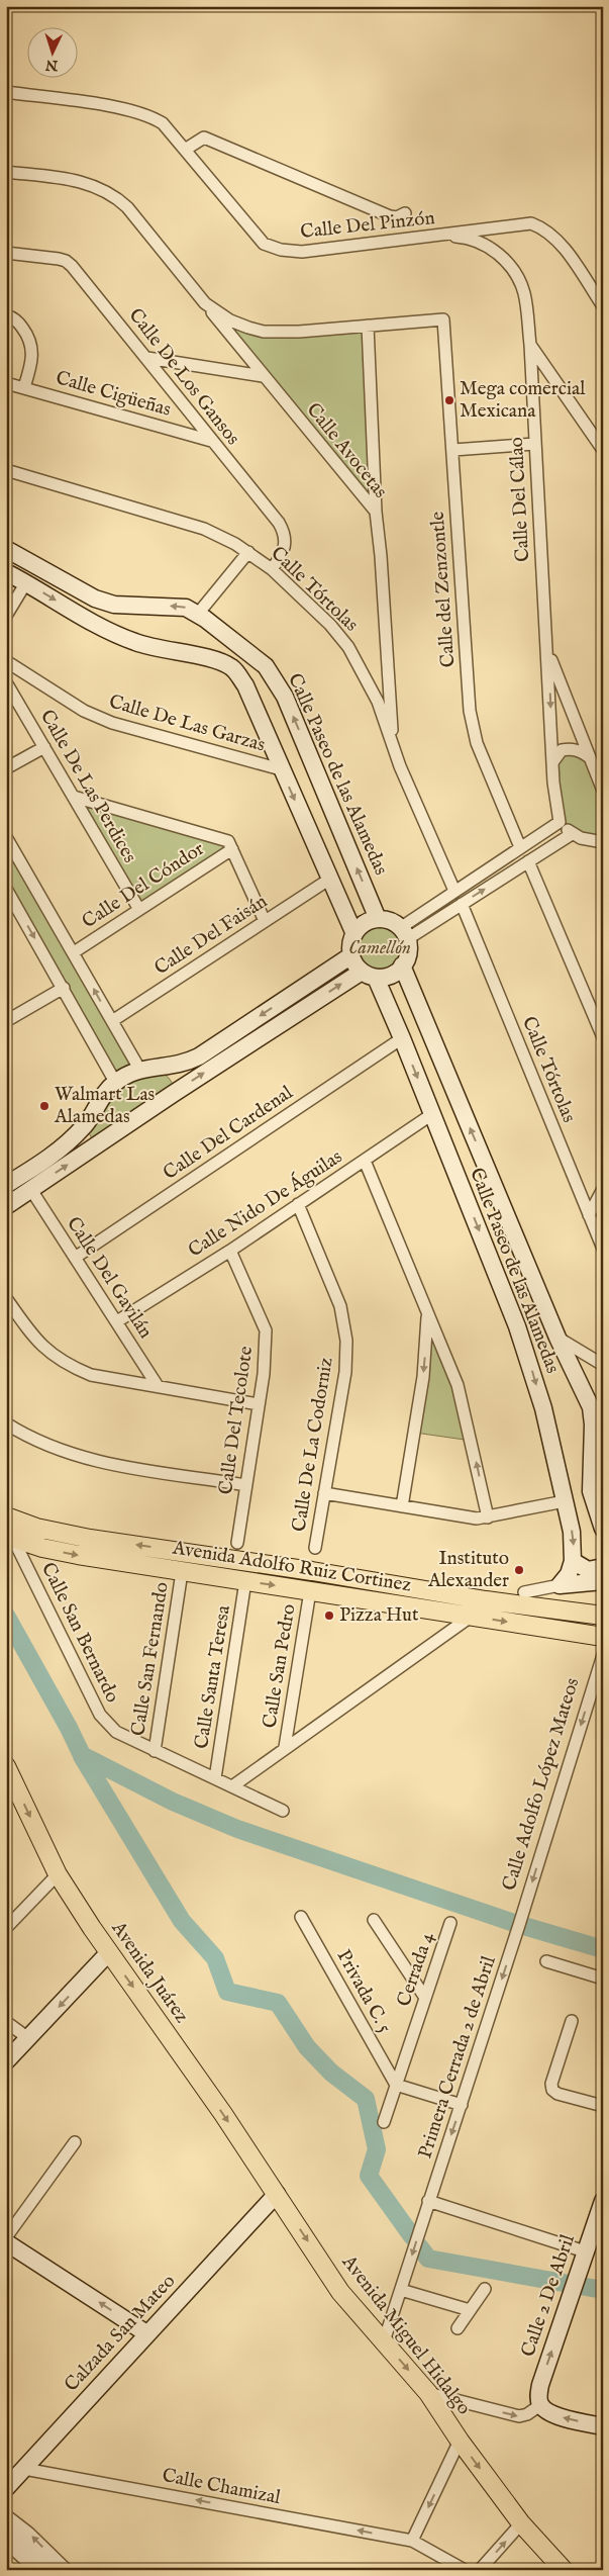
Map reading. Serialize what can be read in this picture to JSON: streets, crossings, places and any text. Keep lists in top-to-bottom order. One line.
{"streets":{"main road":["Avenida Adolfo Ruiz Cortinez","Avenida Juárez","Avenida Miguel Hidalgo"],"street":["Calle Del Pinzón","Calle De Los Gansos","Calle Cigüeñas","Calle Avocetas","Calle Del Cálao","Calle Tórtolas","Calle del Zenzontle","Calle De Las Garzas","Calle Paseo de las Alamedas","Calle De Las Perdices","Calle Del Cóndor","Calle Del Faisán","Calle Del Cardenal","Calle Nido De Águilas","Calle Del Gavilán","Calle Del Tecolote","Calle De La Codorniz","Calle San Bernardo","Calle San Fernando","Calle San Pedro","Calle Santa Teresa","Calle Adolfo López Mateos","Cerrada 4","Privada C. 5","Primera Cerrada 2 de Abril","Calle 2 De Abril","Calzada San Mateo","Calle Chamizal"]},"crossings":[["Calle Del Pinzón","Calle Del Cálao"],["Calle De Los Gansos","Calle Cigüeñas"],["Calle De Los Gansos","Calle Tórtolas"],["Calle Avocetas","Calle Tórtolas"],["Calle Paseo de las Alamedas","Calle Del Cardenal"],["Calle Paseo de las Alamedas","Calle Nido De Águilas"],["Calle De Las Perdices","Calle Del Cóndor"],["Calle Del Cardenal","Calle Del Gavilán"],["Calle Nido De Águilas","Calle Del Gavilán"],["Calle Nido De Águilas","Calle Del Tecolote"],["Calle Nido De Águilas","Calle De La Codorniz"],["Avenida Adolfo Ruiz Cortinez","Calle San Bernardo"],["Avenida Adolfo Ruiz Cortinez","Calle San Fernando"],["Avenida Adolfo Ruiz Cortinez","Calle San Pedro"],["Avenida Adolfo Ruiz Cortinez","Calle Santa Teresa"],["Calle San Bernardo","Calle San Fernando"],["Calle San Bernardo","Calle Santa Teresa"],["Calle Adolfo López Mateos","Primera Cerrada 2 de Abril"],["Cerrada 4","Privada C. 5"],["Avenida Juárez","Calzada San Mateo"],["Avenida Juárez","Avenida Miguel Hidalgo"],["Primera Cerrada 2 de Abril","Avenida Miguel Hidalgo"],["Calzada San Mateo","Avenida Miguel Hidalgo"],["Calzada San Mateo","Calle Chamizal"]],"one_way":["Calle Adolfo López Mateos","Avenida Juárez","Primera Cerrada 2 de Abril","Calle 2 De Abril","Avenida Miguel Hidalgo","Calle Chamizal"],"parks":["Camellón"],"places":["Mega comercial Mexicana","Walmart Las Alamedas","Instituto Alexander","Pizza Hut"],"north":"bottom"}
